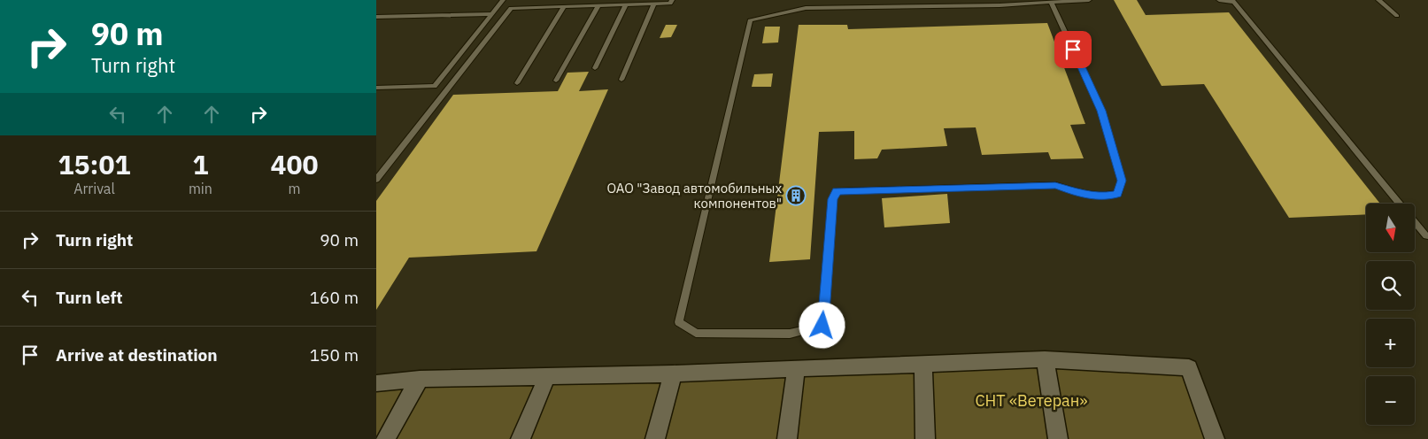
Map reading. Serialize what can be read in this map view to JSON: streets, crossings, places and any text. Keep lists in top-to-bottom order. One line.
{"parks":["СНТ «Ветеран»"],"places":{"building":["ОАО \"Завод автомобильных компонентов\""]},"north":"bottom","page":{"turn":["90 m","Turn right"],"eta":["15:01","Arrival","1","min","400","m"],"map_buttons":["+","−"],"list":[{"name":"Turn right","value":"90 m"},{"name":"Turn left","value":"160 m"},{"name":"Arrive at destination","value":"150 m"}]}}
